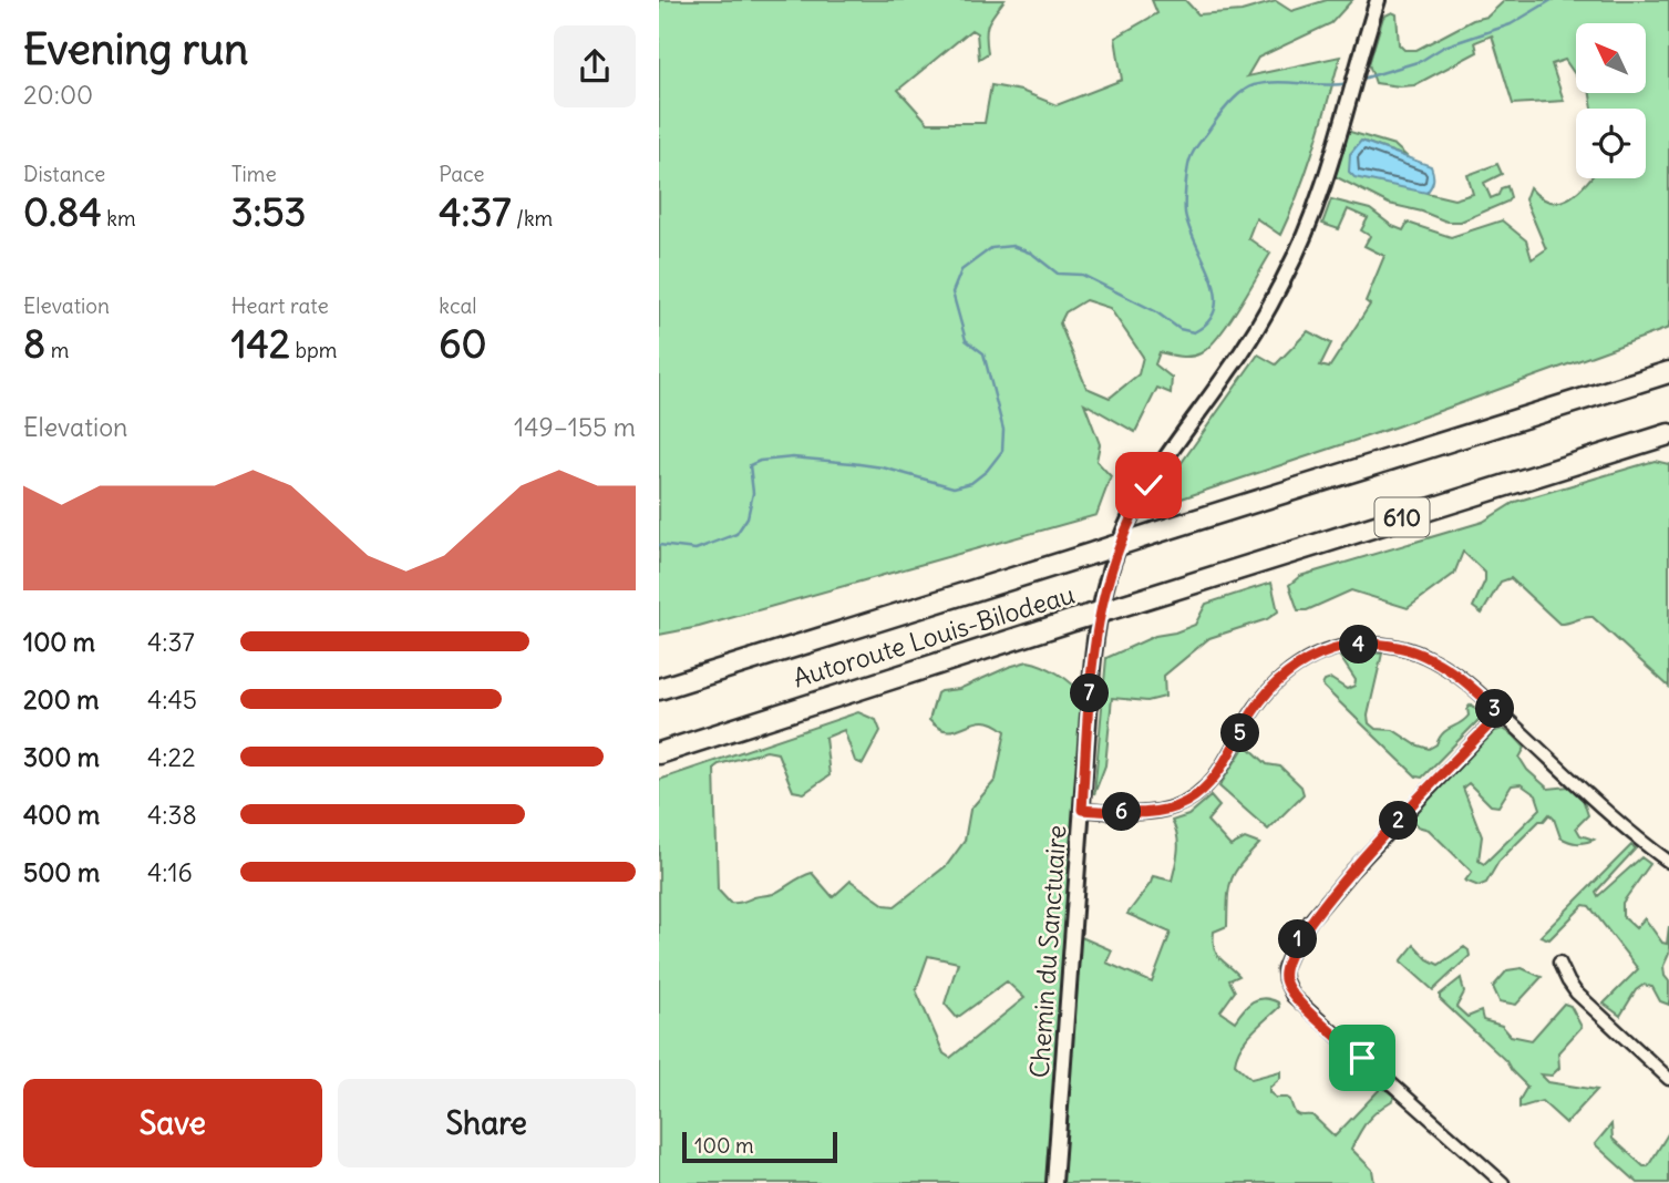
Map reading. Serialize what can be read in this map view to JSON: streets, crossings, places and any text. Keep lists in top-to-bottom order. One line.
{"streets":{"highway":["610","Autoroute Louis-Bilodeau"],"street":["Chemin du Sanctuaire"]},"scale_bar":"100 m","north":"top left","page":{"heading":["Evening run","20:00"],"stats":[["Distance","0.84 km"],["Time","3:53"],["Pace","4:37 /km"],["Elevation","8 m"],["Heart rate","142 bpm"],["kcal","60"]],"chart":["Elevation","149–155 m"],"list":[{"name":"100 m","note":"4:37"},{"name":"200 m","note":"4:45"},{"name":"300 m","note":"4:22"},{"name":"400 m","note":"4:38"},{"name":"500 m","note":"4:16"}],"pins":["4","7","3","5","6","2","1"],"buttons":["Save","Share"],"scale":"100 m"}}
